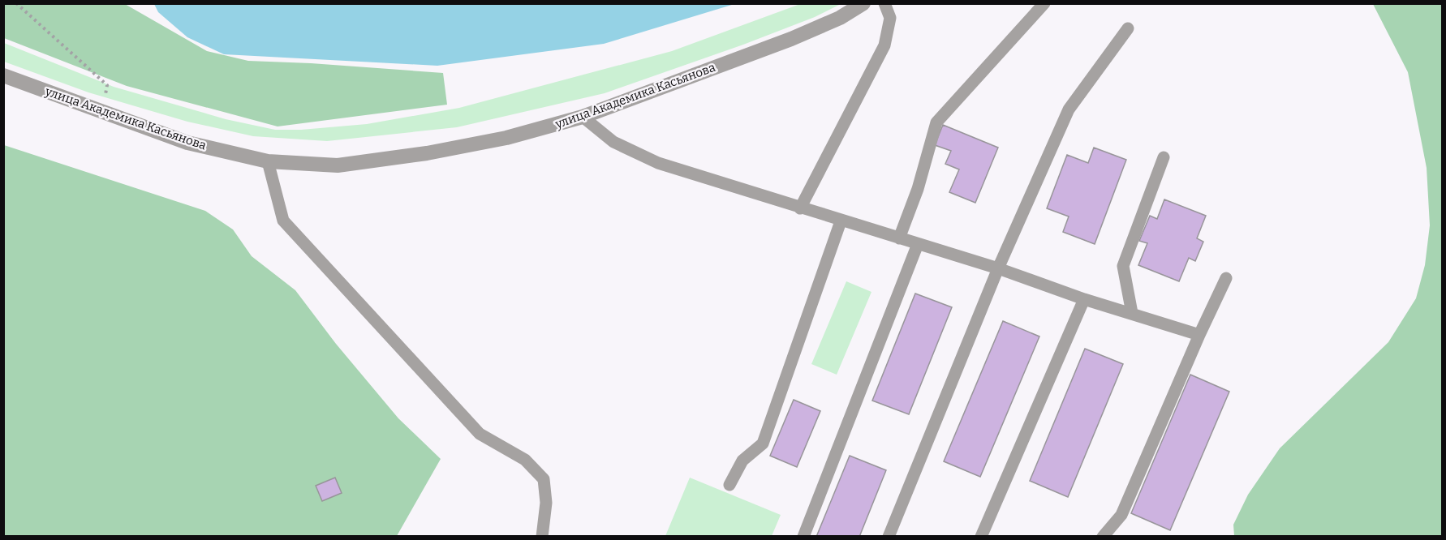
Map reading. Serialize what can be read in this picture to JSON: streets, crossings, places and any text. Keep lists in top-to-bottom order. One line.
{"streets":{"street":["улица Академика Касьянова"]}}
